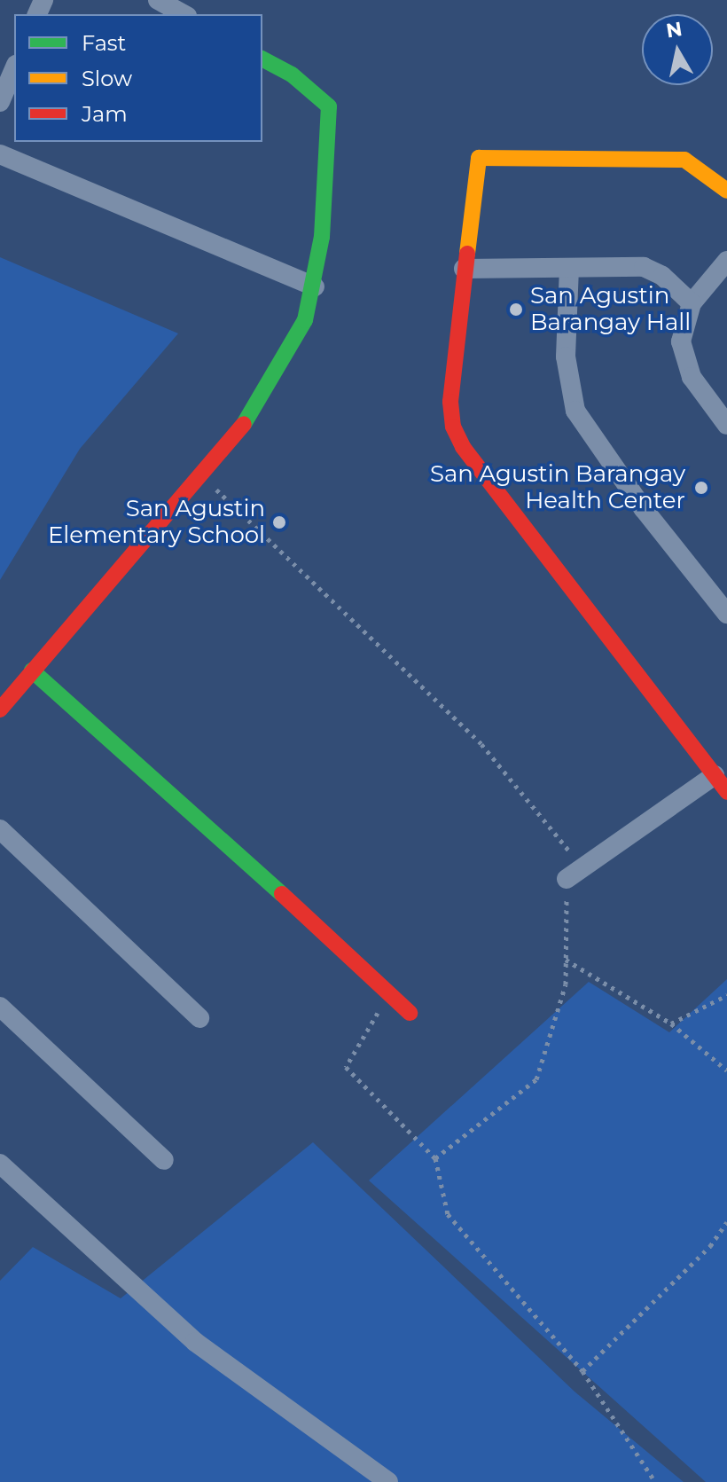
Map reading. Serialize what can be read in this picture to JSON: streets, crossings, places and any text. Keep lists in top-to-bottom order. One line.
{"places":["San Agustin Barangay Hall","San Agustin Barangay Health Center","San Agustin Elementary School"],"legend":["Fast","Slow","Jam"],"north":"top"}
